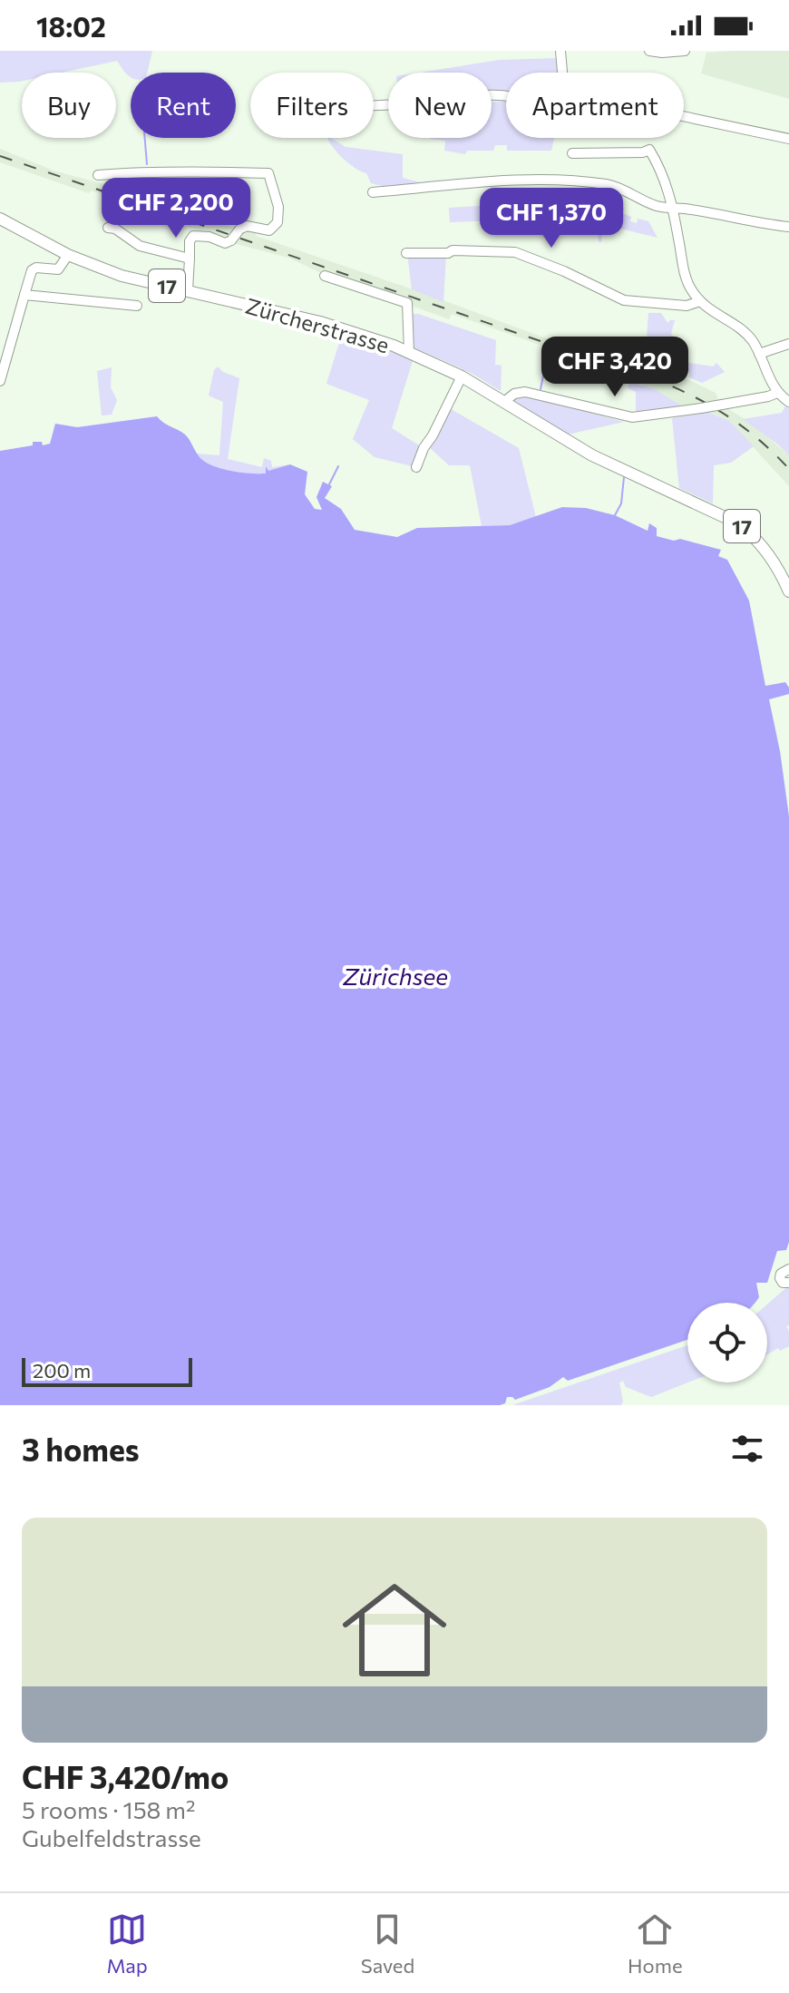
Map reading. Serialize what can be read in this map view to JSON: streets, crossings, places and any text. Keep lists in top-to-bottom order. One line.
{"streets":{"main road":["17","Zürcherstrasse"]},"water":["Zürichsee"],"scale_bar":"200 m","page":{"status":"18:02","chip":["Buy","Rent","Filters","New","Apartment"],"price":["CHF 2,200","CHF 1,370","CHF 3,420"],"scale":"200 m","heading":"3 homes","list":[{"name":"CHF 3,420/mo","note":"5 rooms · 158 m² · Gubelfeldstrasse"}],"tabs":["Map","Saved","Home"]}}
